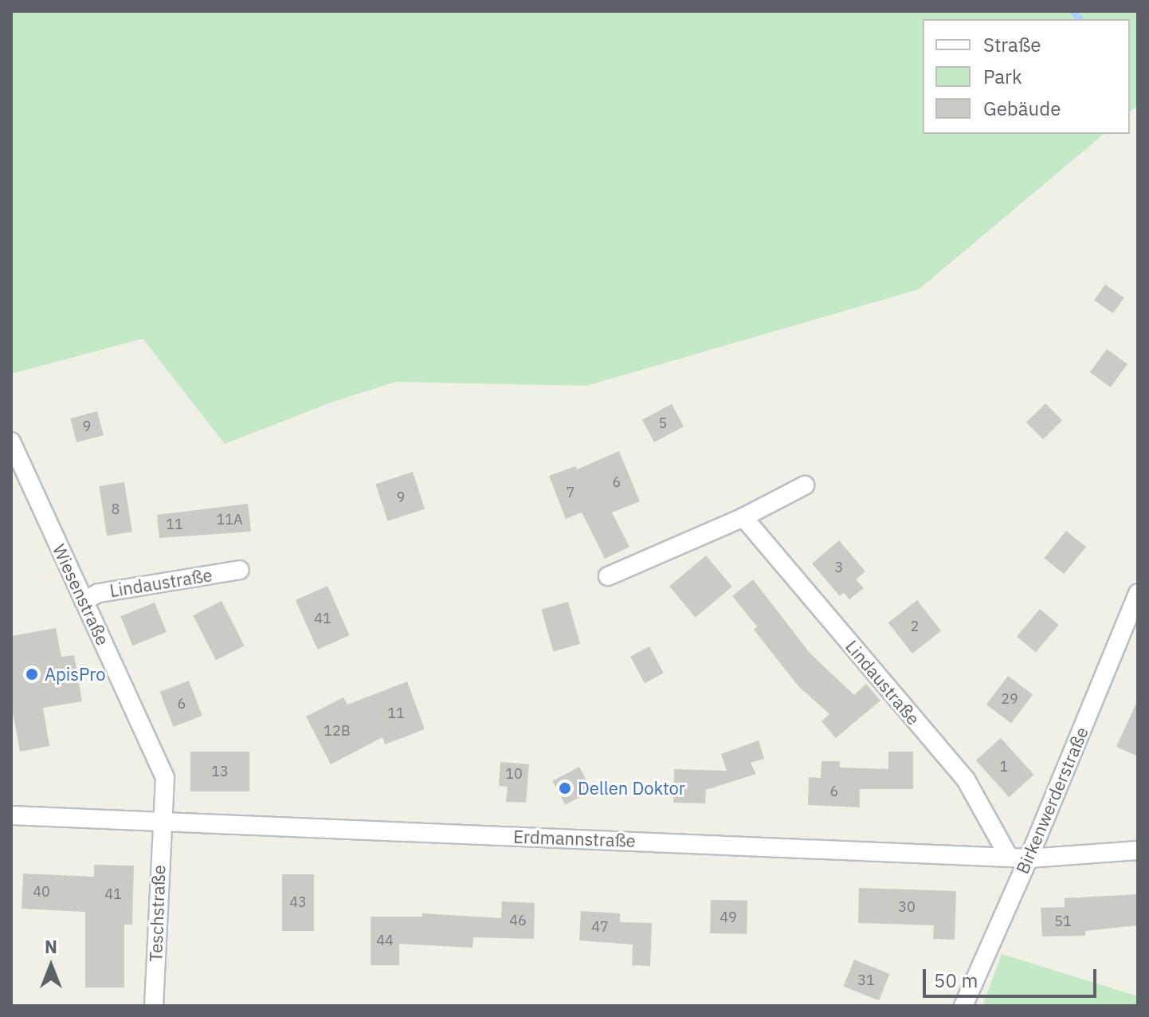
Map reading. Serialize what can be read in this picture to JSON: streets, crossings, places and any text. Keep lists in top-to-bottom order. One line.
{"streets":{"street":["Lindaustraße","Wiesenstraße","Birkenwerderstraße","Erdmannstraße","Teschstraße"]},"crossings":[["Lindaustraße","Wiesenstraße"],["Lindaustraße","Erdmannstraße"],["Wiesenstraße","Erdmannstraße"],["Wiesenstraße","Teschstraße"],["Birkenwerderstraße","Erdmannstraße"],["Erdmannstraße","Teschstraße"]],"places":["ApisPro","Dellen Doktor"],"house_numbers":["5","9","6","7","9","8","11A","11","3","41","2","29","6","11","12B","1","13","10","6","40","41","43","30","49","46","51","47","44","31"],"legend":["Straße","Park","Gebäude"],"scale_bar":"50 m","north":"top"}
